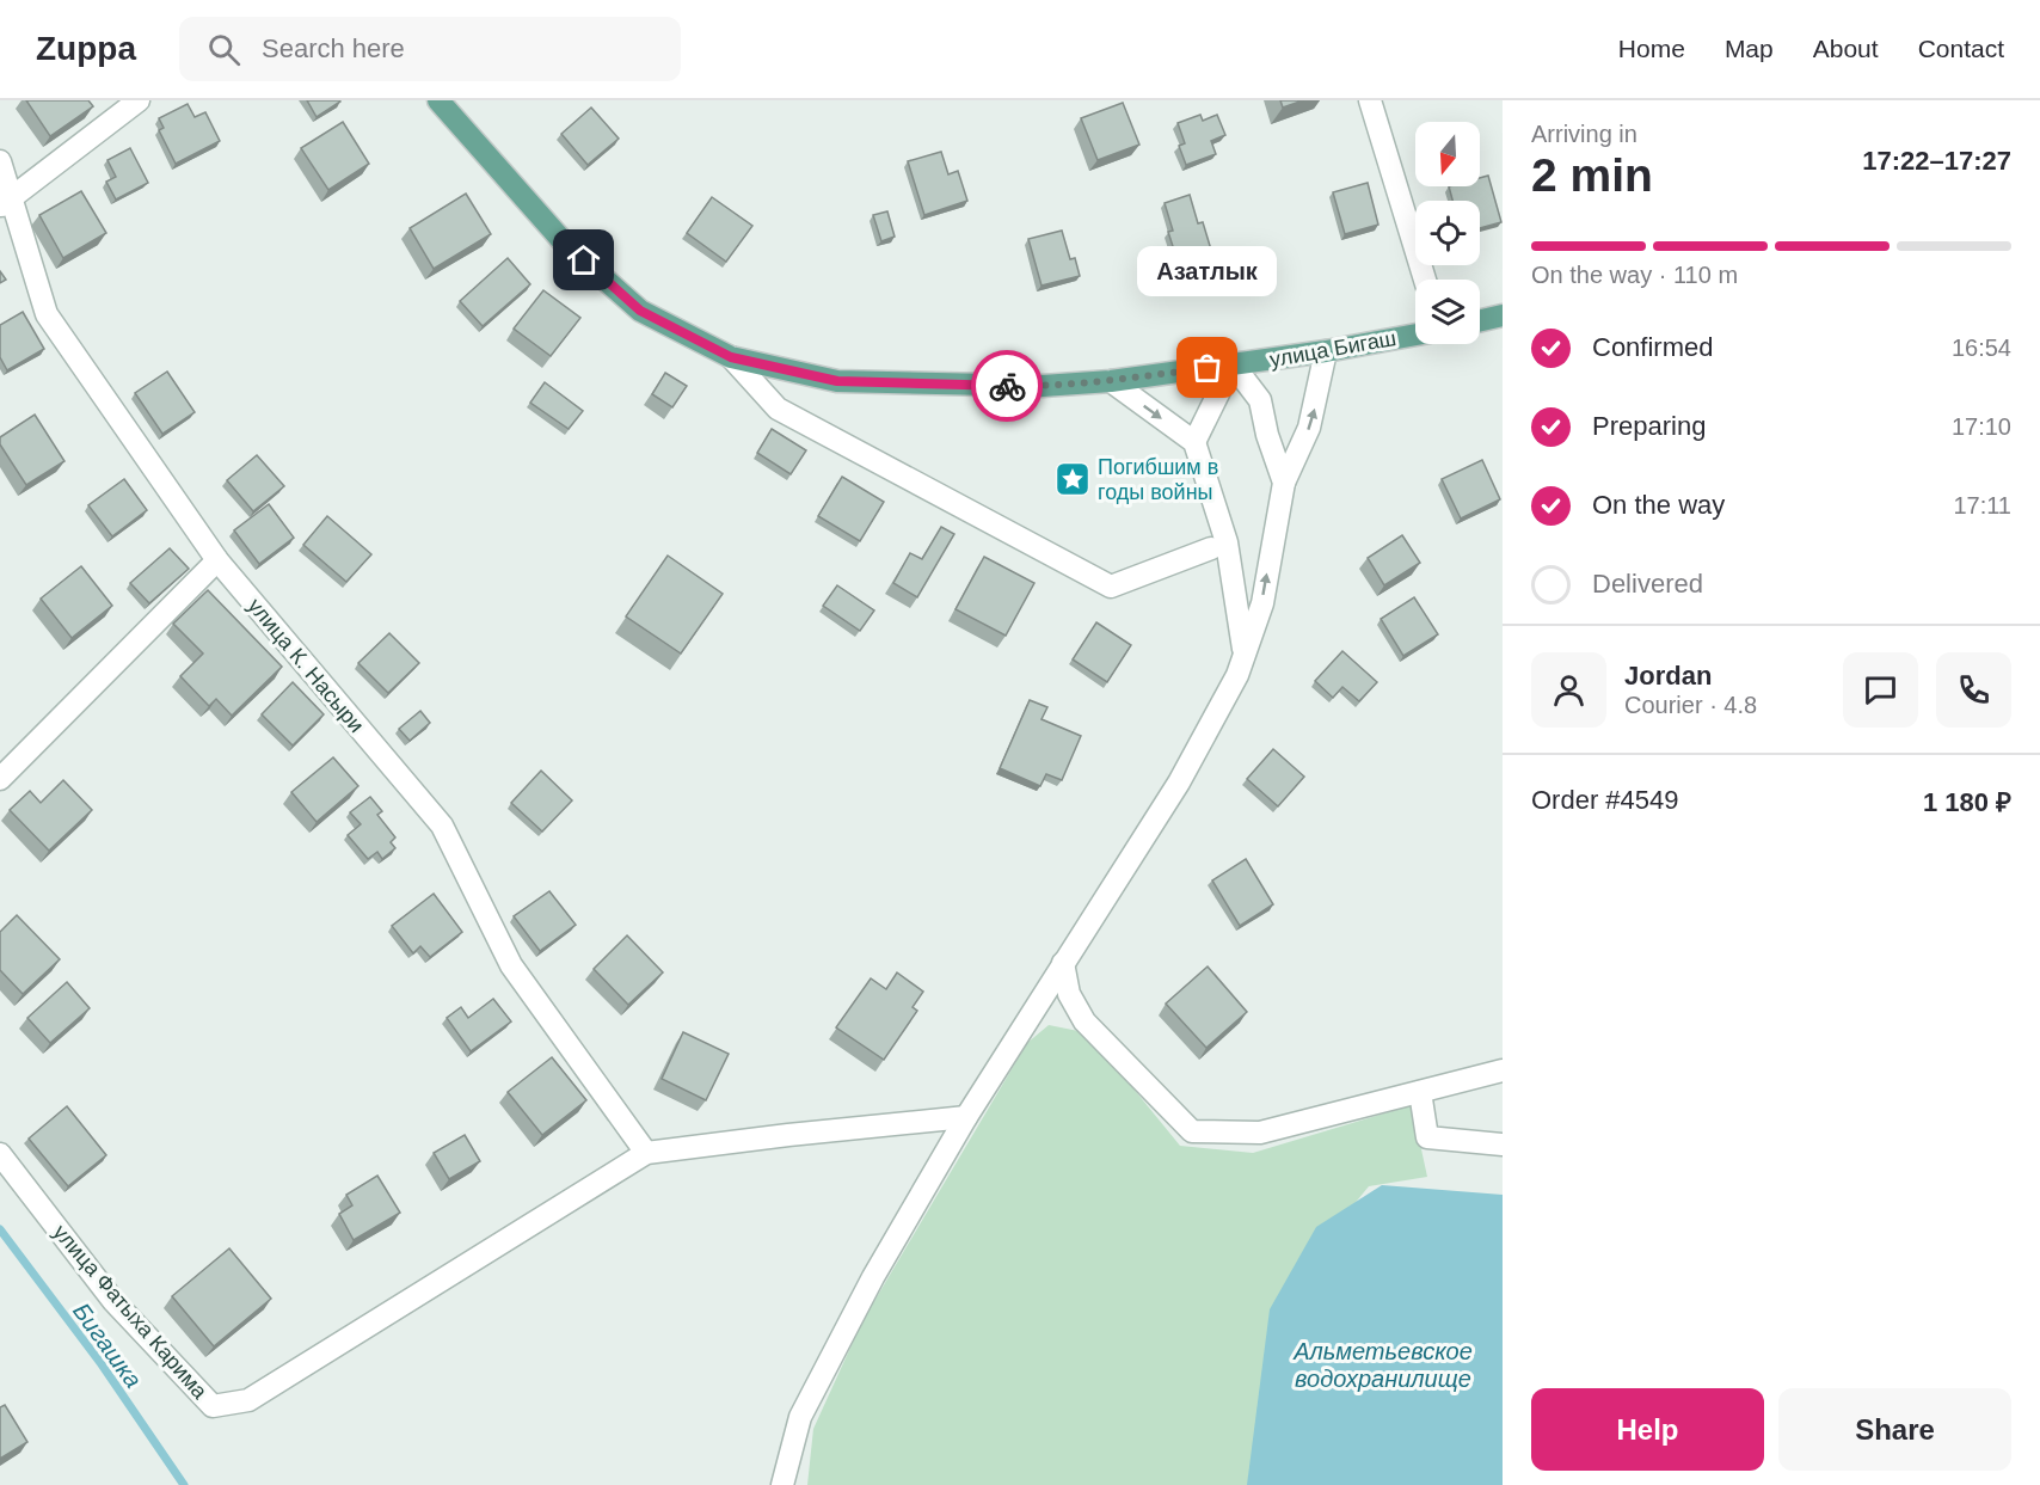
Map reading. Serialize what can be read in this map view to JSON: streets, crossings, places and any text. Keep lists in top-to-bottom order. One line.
{"streets":{"main road":["улица Бигаш"],"street":["улица К. Насыри","улица Фатыха Карима"]},"crossings":[["улица К. Насыри","улица Фатыха Карима"]],"water":["Бигашка","Альметьевское водохранилище"],"places":{"other":["Азатлык"],"place":["Погибшим в годы войны"]},"north":"bottom","page":{"header":"Zuppa","search":"Search here","nav":["Home","Map","About","Contact"],"heading":["2 min","Arriving in","17:22–17:27"],"panel":["Jordan","Courier · 4.8","Order #4549","1 180 ₽"],"bar":"On the way · 110 m","bubble":"Азатлык","list":[["Confirmed","16:54"],["Preparing","17:10"],["On the way","17:11"],"Delivered"],"buttons":["Help","Share"]}}
